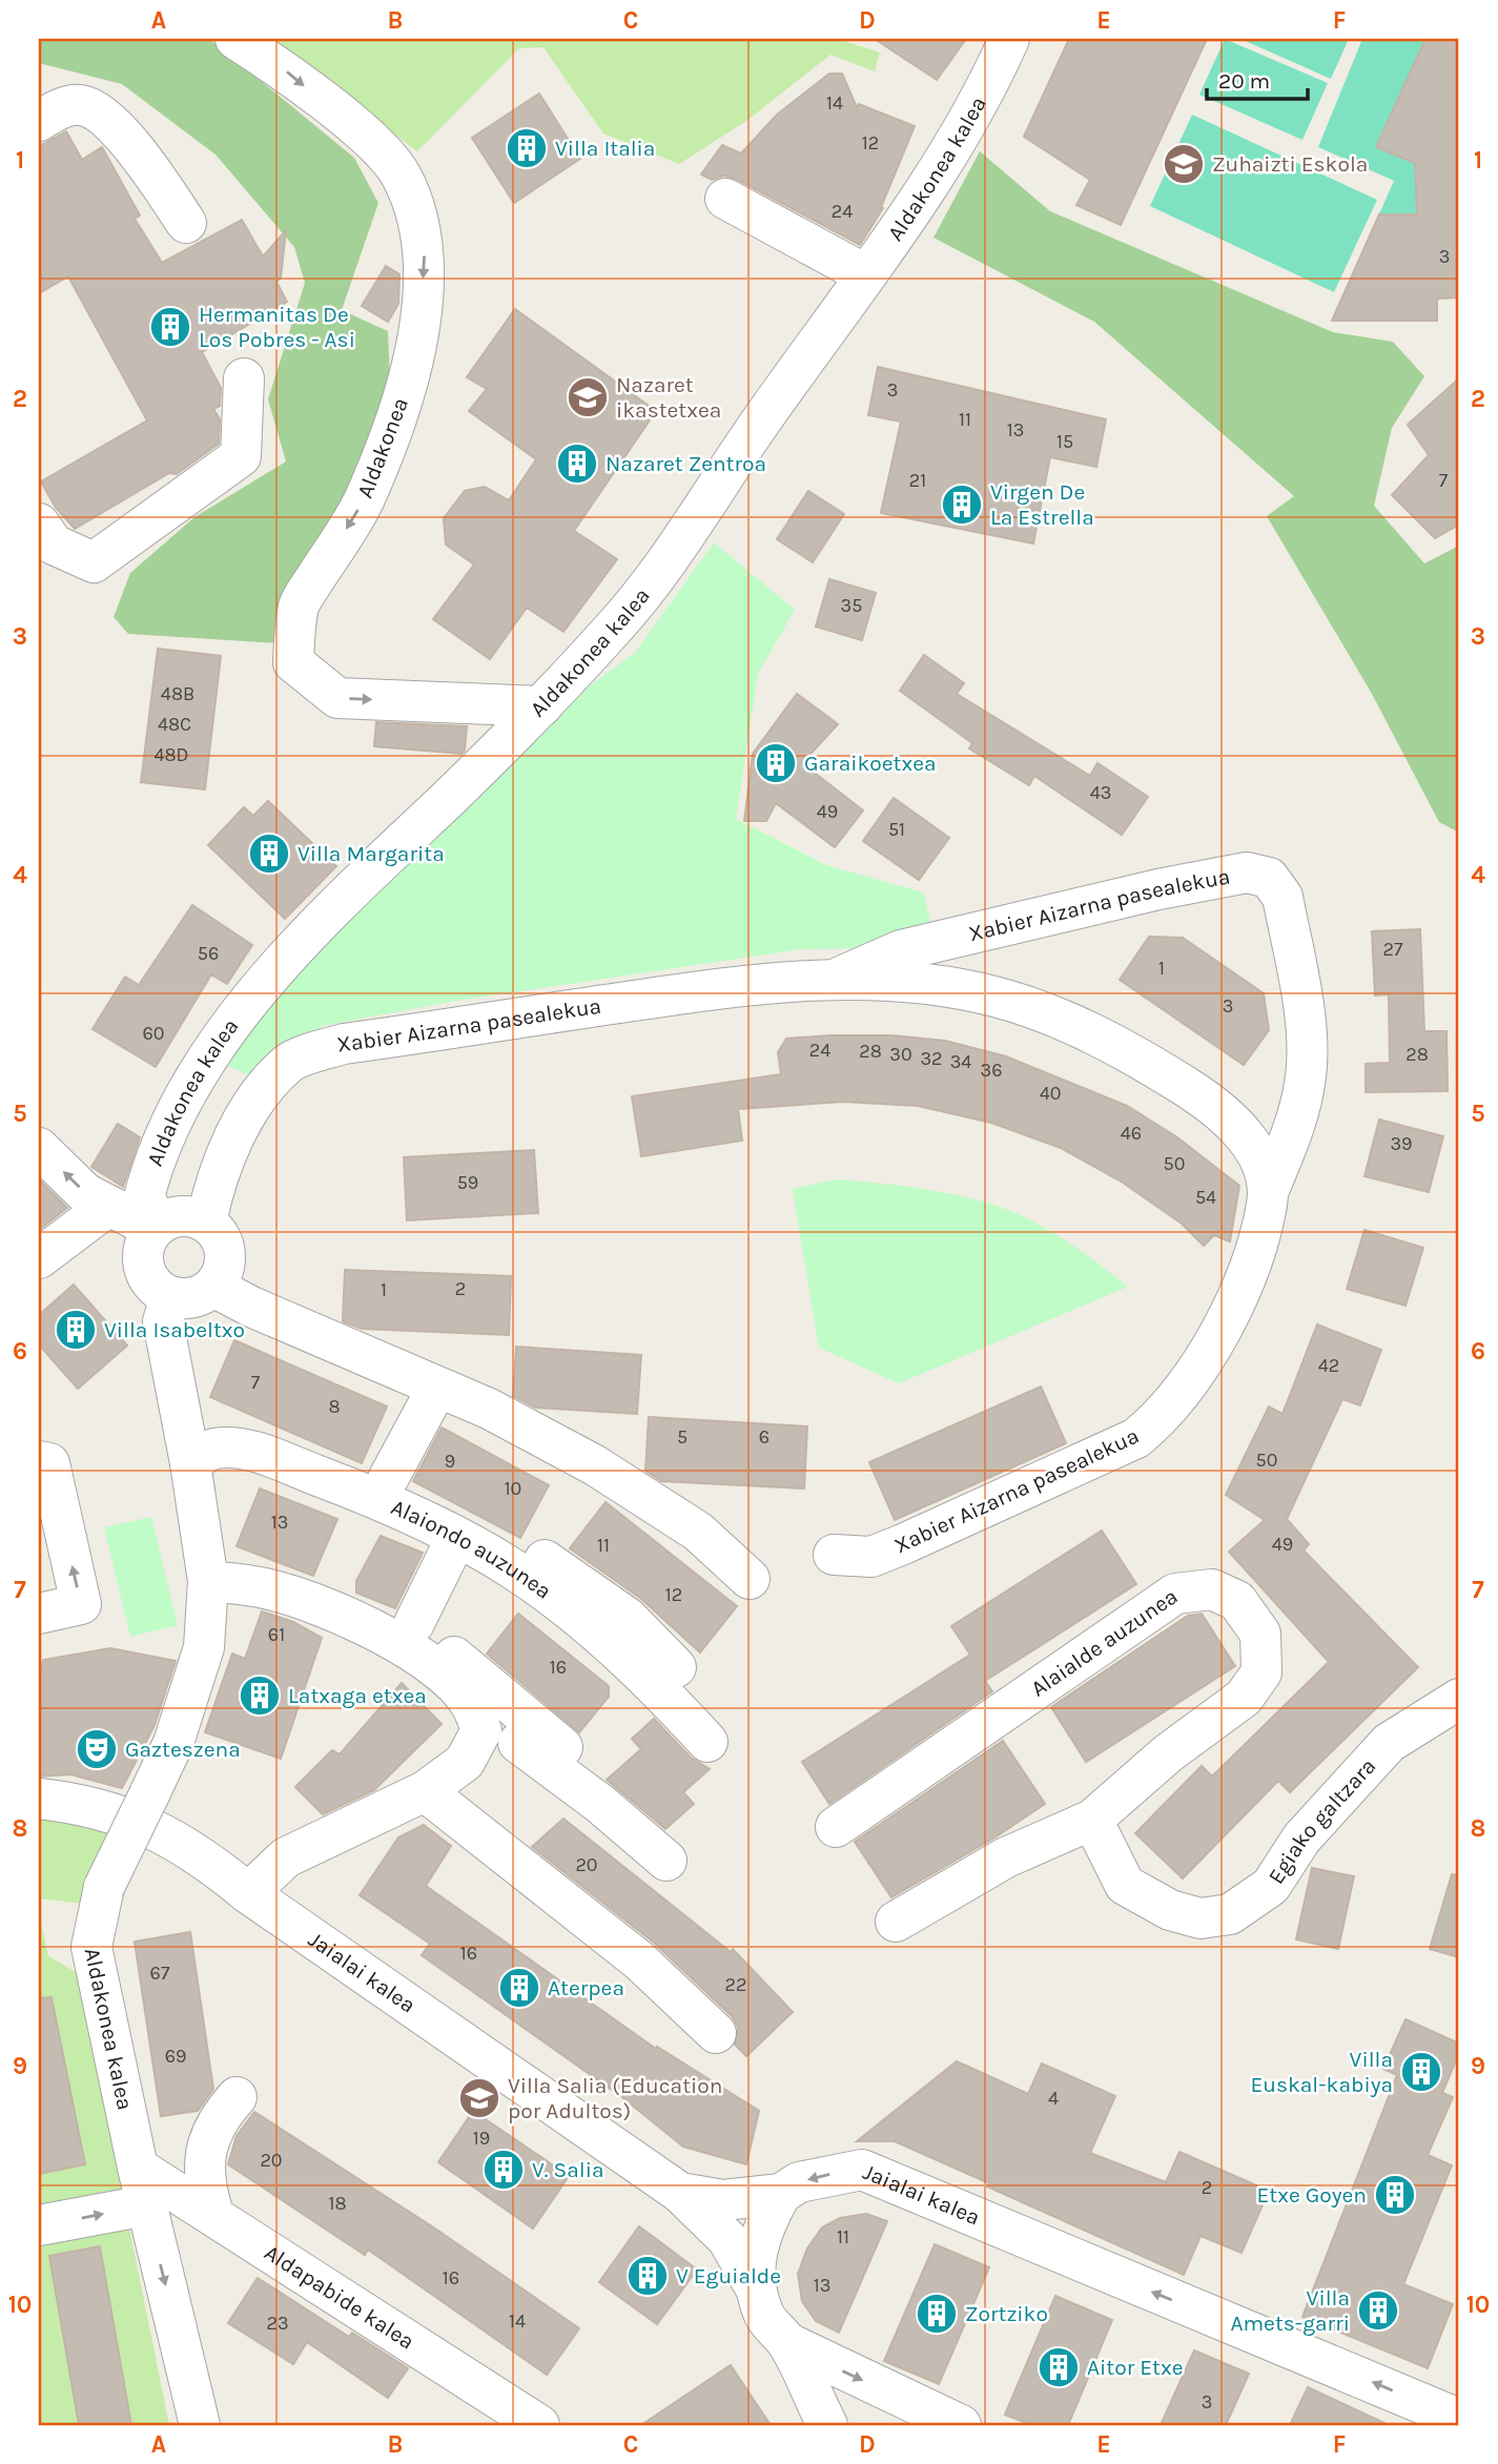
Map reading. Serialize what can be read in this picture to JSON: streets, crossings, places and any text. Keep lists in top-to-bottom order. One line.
{"streets":{"street":["Aldakonea kalea","Aldakonea","Xabier Aizarna pasealekua","Alaiondo auzunea","Alaialde auzunea","Egiako galtzara","Jaialai kalea","Aldapabide kalea"]},"crossings":[["Aldakonea kalea","Aldakonea"],["Aldakonea kalea","Xabier Aizarna pasealekua"],["Aldakonea kalea","Alaiondo auzunea"],["Aldakonea kalea","Aldapabide kalea"],["Alaialde auzunea","Egiako galtzara"]],"one_way":["Jaialai kalea"],"places":{"building":["Villa Italia","Hermanitas De Los Pobres - Asi","Nazaret Zentroa","Virgen De La Estrella","Garaikoetxea","Villa Margarita","Villa Isabeltxo","Latxaga etxea","Aterpea","Villa Euskal-kabiya","V. Salia","Etxe Goyen","V Eguialde","Villa Amets-garri","Zortziko","Aitor Etxe"],"school or university":["Zuhaizti Eskola","Nazaret ikastetxea","Villa Salia (Education por Adultos)"],"theatre":["Gazteszena"]},"house_numbers":["14","12","24","3","3","11","13","15","21","7","35","48B","48C","48D","43","49","51","27","56","1","3","60","24","28","30","28","32","34","36","40","46","39","50","59","54","2","1","42","7","8","5","6","50","9","10","13","49","11","12","61","16","20","16","67","22","69","4","19","20","2","18","11","16","13","14","23","3"],"scale_bar":"20 m","grid":{"columns":["A","B","C","D","E","F"],"rows":["1","2","3","4","5","6","7","8","9","10"]}}
